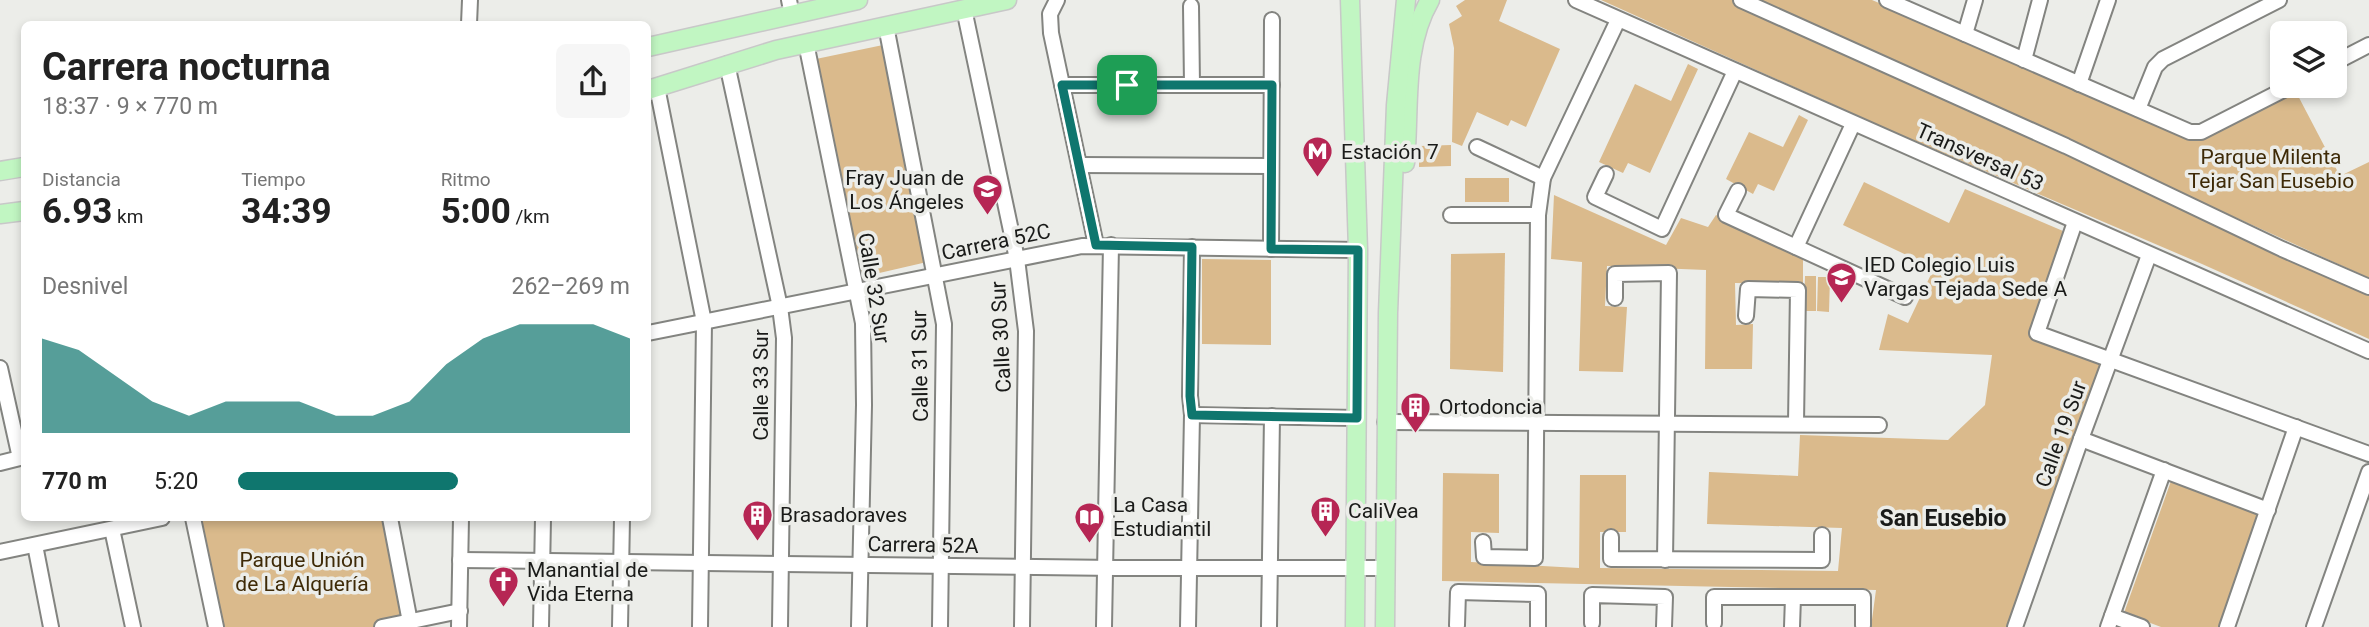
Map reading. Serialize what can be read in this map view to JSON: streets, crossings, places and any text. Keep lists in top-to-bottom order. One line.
{"streets":{"street":["Transversal 53","Carrera 52C","Calle 32 Sur","Calle 30 Sur","Calle 31 Sur","Calle 33 Sur","Calle 19 Sur","Carrera 52A"]},"crossings":[["Transversal 53","Calle 19 Sur"],["Carrera 52C","Calle 32 Sur"],["Carrera 52C","Calle 30 Sur"],["Carrera 52C","Calle 31 Sur"],["Carrera 52C","Calle 33 Sur"],["Calle 32 Sur","Carrera 52A"],["Calle 30 Sur","Carrera 52A"],["Calle 31 Sur","Carrera 52A"],["Calle 33 Sur","Carrera 52A"]],"districts":["San Eusebio"],"parks":["Parque Milenta Tejar San Eusebio","Parque Unión de La Alquería"],"places":{"metro station":["Estación 7"],"school or university":["Fray Juan de Los Ángeles","IED Colegio Luis Vargas Tejada Sede A"],"building":["Ortodoncia","CaliVea","Brasadoraves"],"library":["La Casa Estudiantil"],"church":["Manantial de Vida Eterna"]},"page":{"heading":["Carrera nocturna","18:37 · 9 × 770 m"],"stats":[["Distancia","6.93 km"],["Tiempo","34:39"],["Ritmo","5:00 /km"]],"chart":["Desnivel","262–269 m"],"list":[{"name":"770 m","note":"5:20"}]}}
